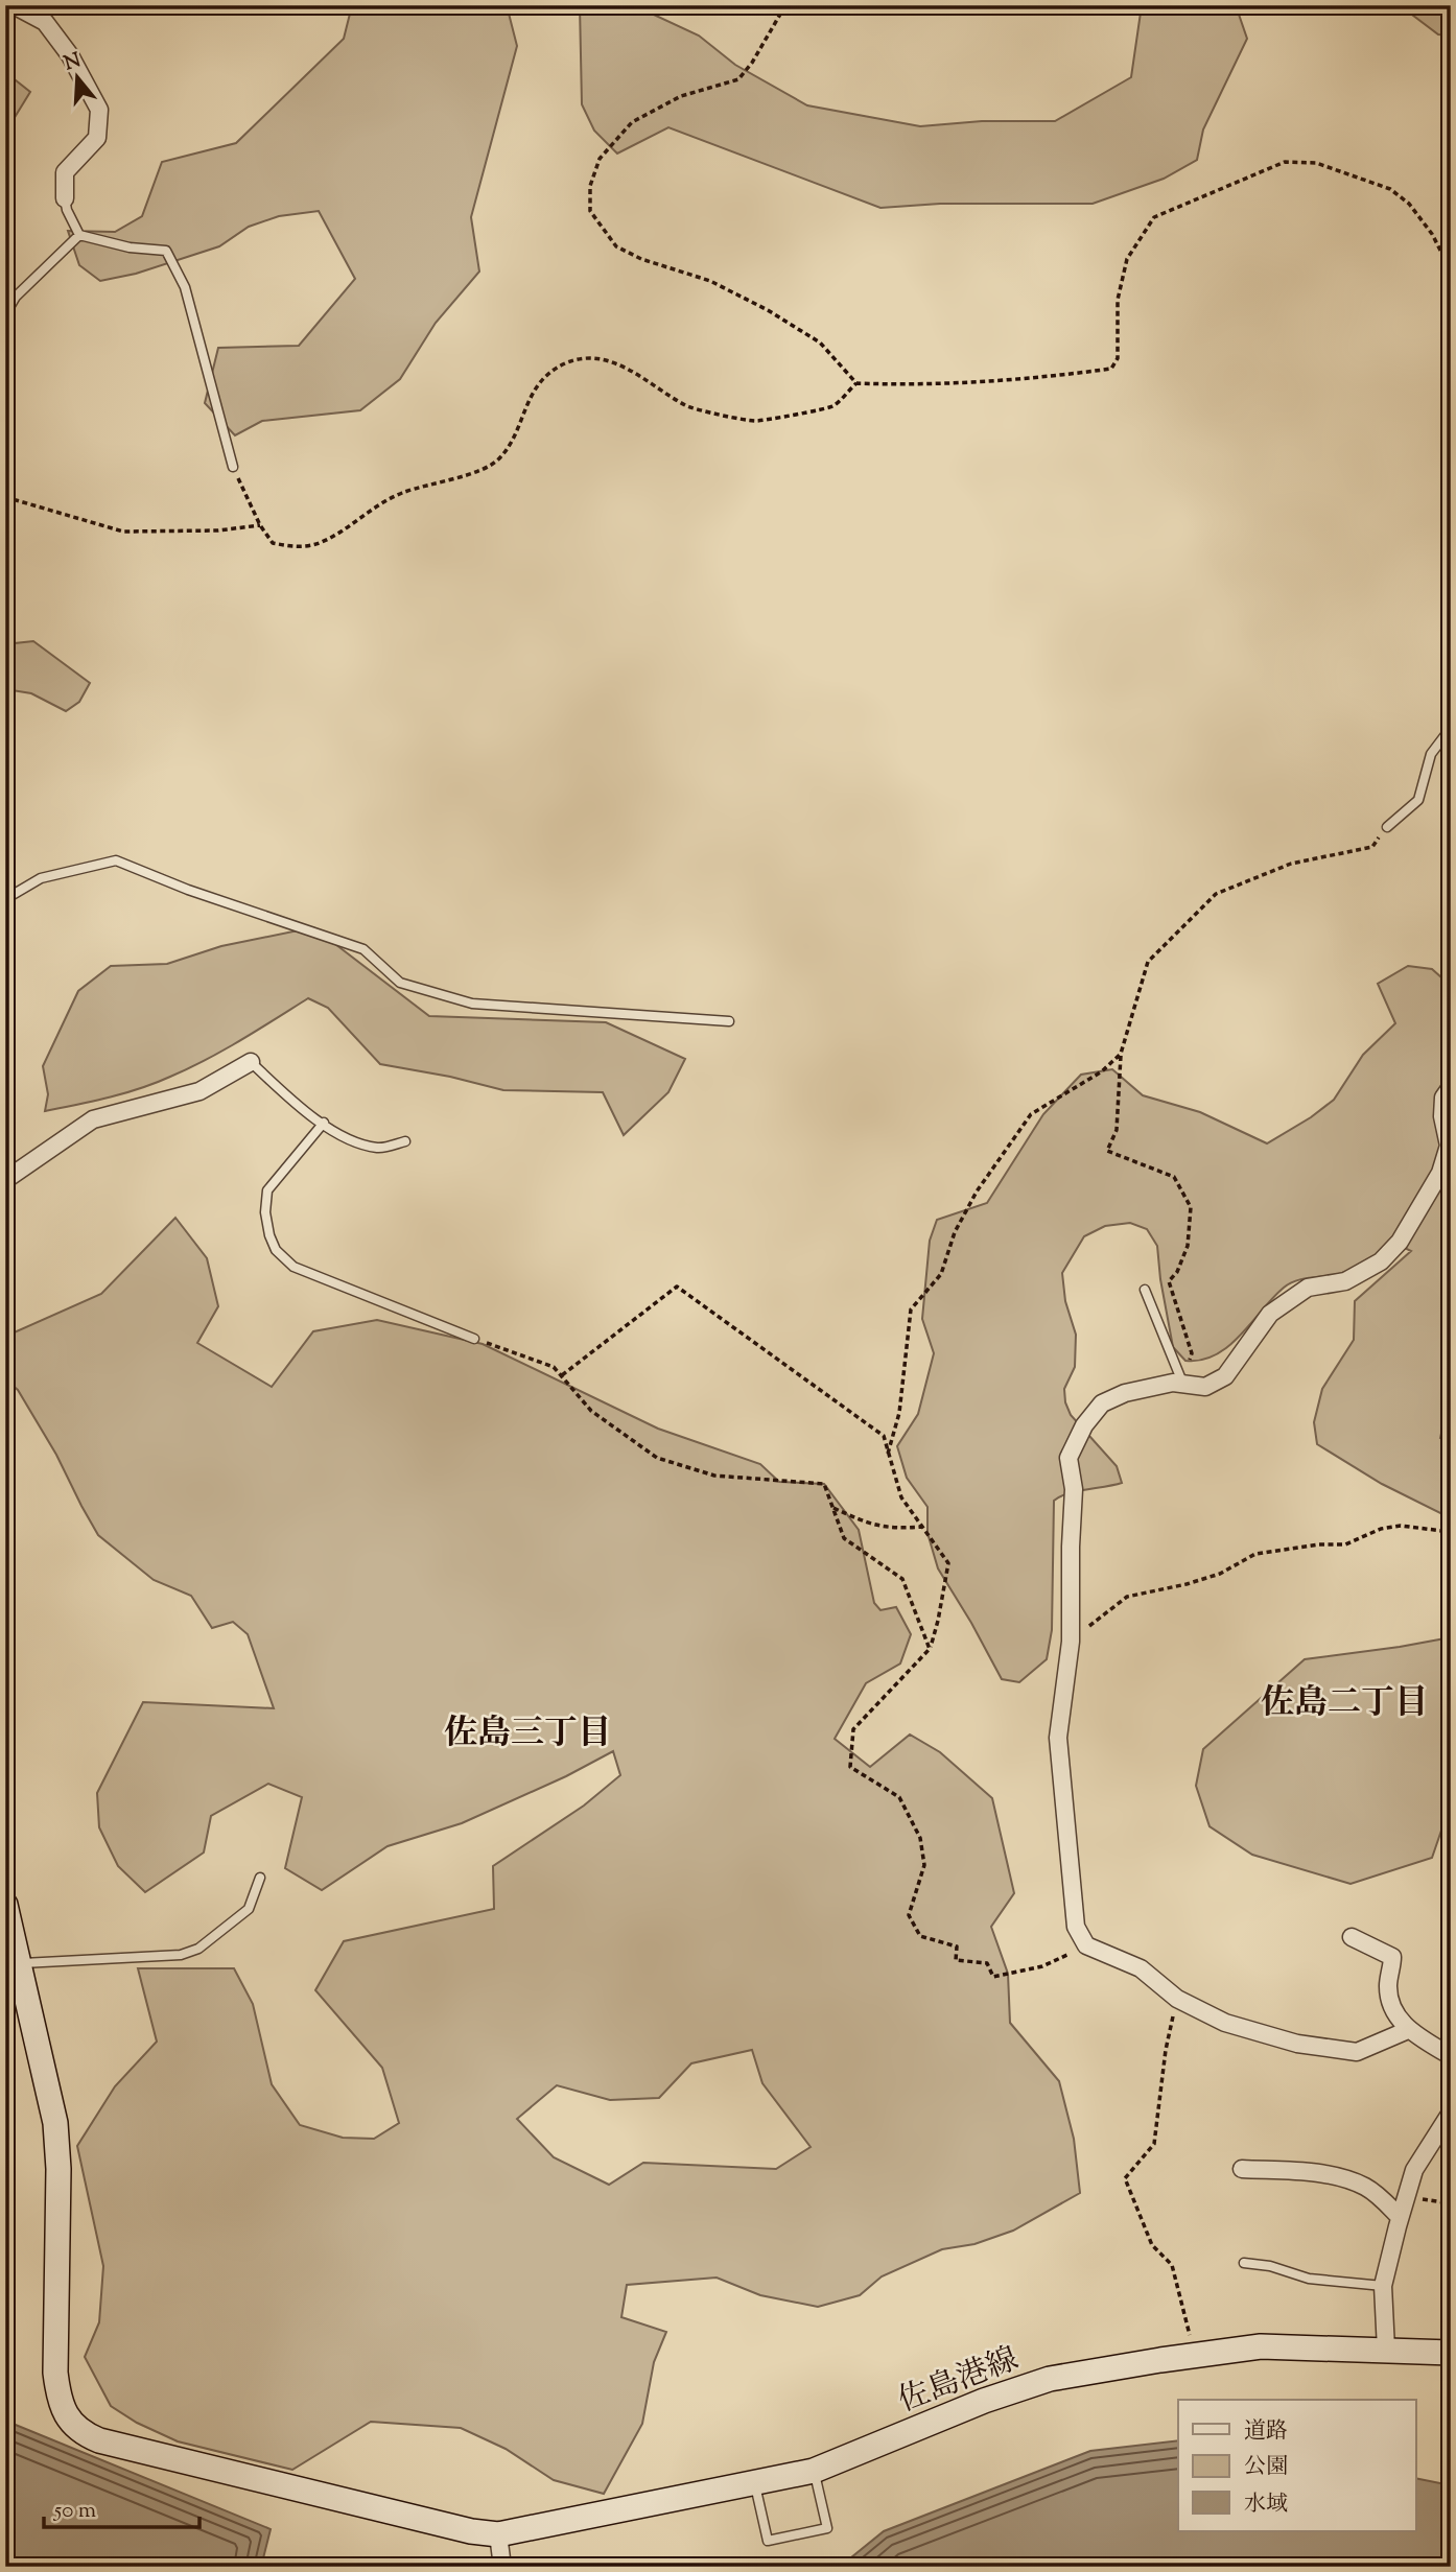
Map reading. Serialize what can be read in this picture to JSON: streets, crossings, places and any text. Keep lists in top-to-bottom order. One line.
{"streets":{"main road":["佐島港線"]},"districts":["佐島二丁目","佐島三丁目"],"legend":["道路","公園","水域"],"scale_bar":"50 m","north":"top"}
